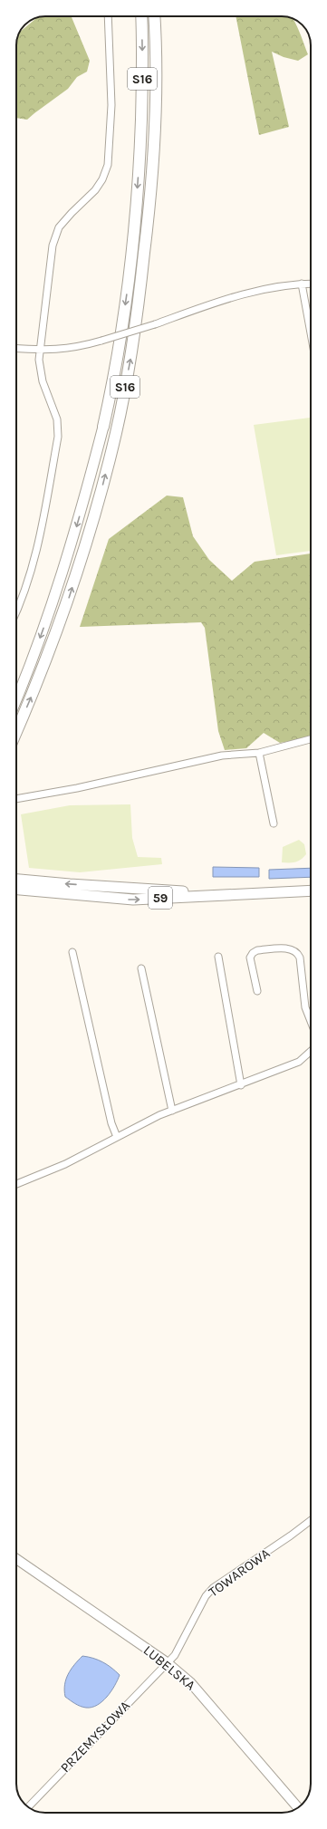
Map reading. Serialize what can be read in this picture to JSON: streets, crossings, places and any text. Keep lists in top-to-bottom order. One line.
{"streets":{"highway":["S16"],"main road":["59"],"street":["TOWAROWA","LUBELSKA","PRZEMYSŁOWA"]},"crossings":[["TOWAROWA","LUBELSKA"],["TOWAROWA","PRZEMYSŁOWA"],["LUBELSKA","PRZEMYSŁOWA"]]}
